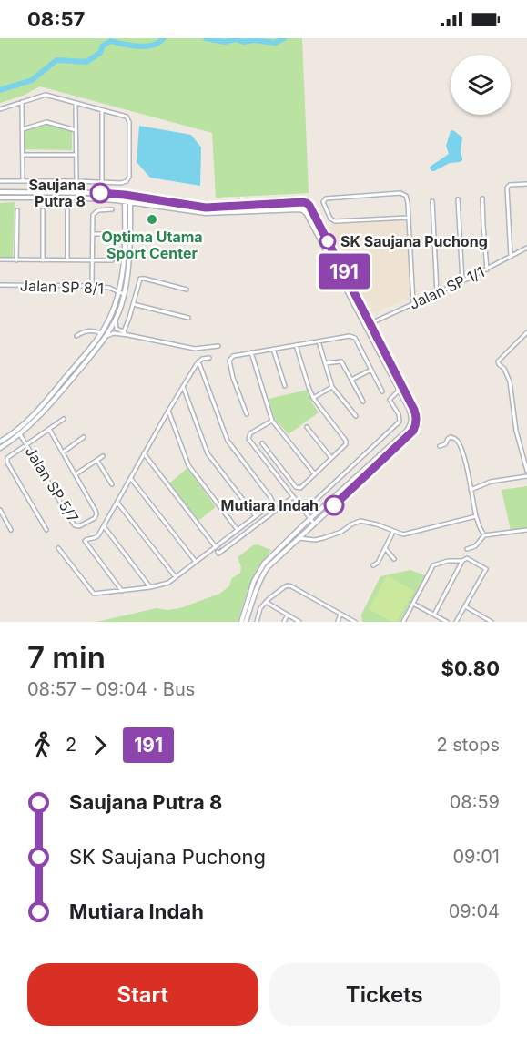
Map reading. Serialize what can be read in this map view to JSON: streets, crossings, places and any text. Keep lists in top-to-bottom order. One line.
{"streets":{"street":["Jalan SP 8/1","Jalan SP 1/1","Jalan SP 5/7"]},"places":["Saujana Putra 8","Optima Utama Sport Center","SK Saujana Puchong","Mutiara Indah"],"lines":["bus line 191"],"page":{"status":"08:57","on_map":"191","heading":["7 min","08:57 – 09:04 · Bus","$0.80"],"legs":["2","191","2 stops"],"list":[{"name":"Saujana Putra 8","value":"08:59"},{"name":"SK Saujana Puchong","value":"09:01"},{"name":"Mutiara Indah","value":"09:04"}],"buttons":["Start","Tickets"]}}
